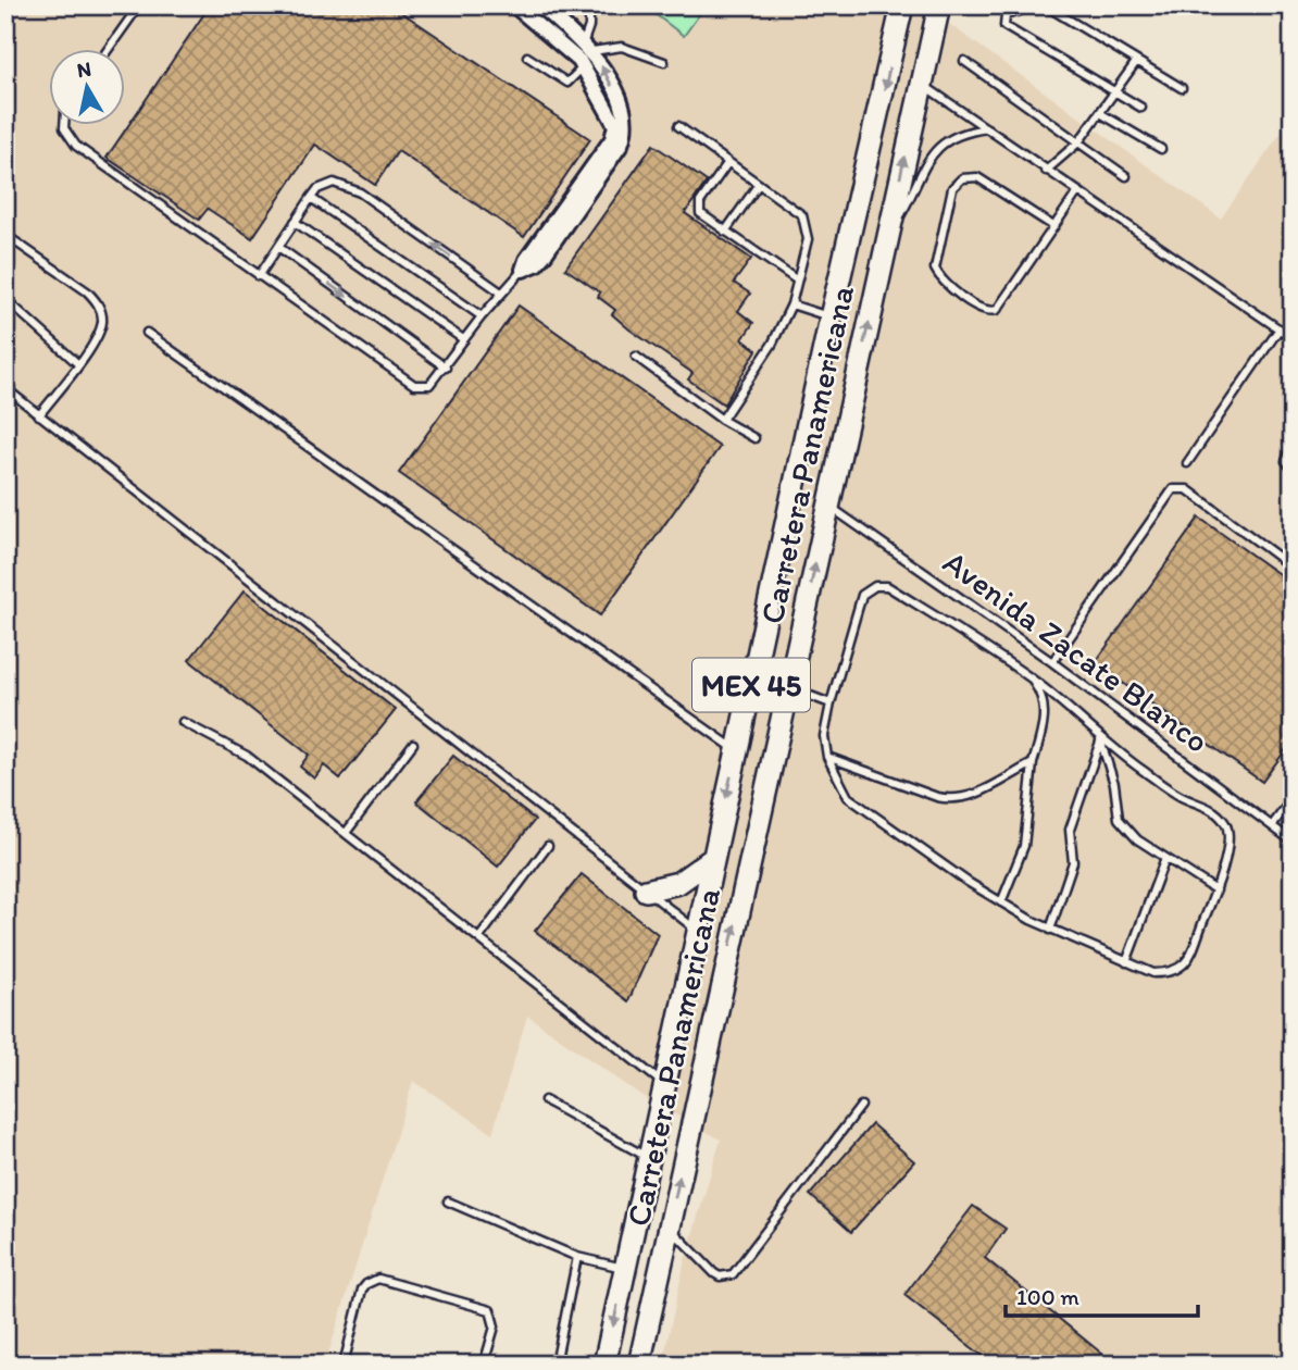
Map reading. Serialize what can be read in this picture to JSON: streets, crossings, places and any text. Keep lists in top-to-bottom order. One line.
{"streets":{"main road":["Carretera Panamericana","MEX 45"],"lane":["Avenida Zacate Blanco"]},"crossings":[["Carretera Panamericana","Avenida Zacate Blanco"]],"scale_bar":"100 m","north":"top"}
